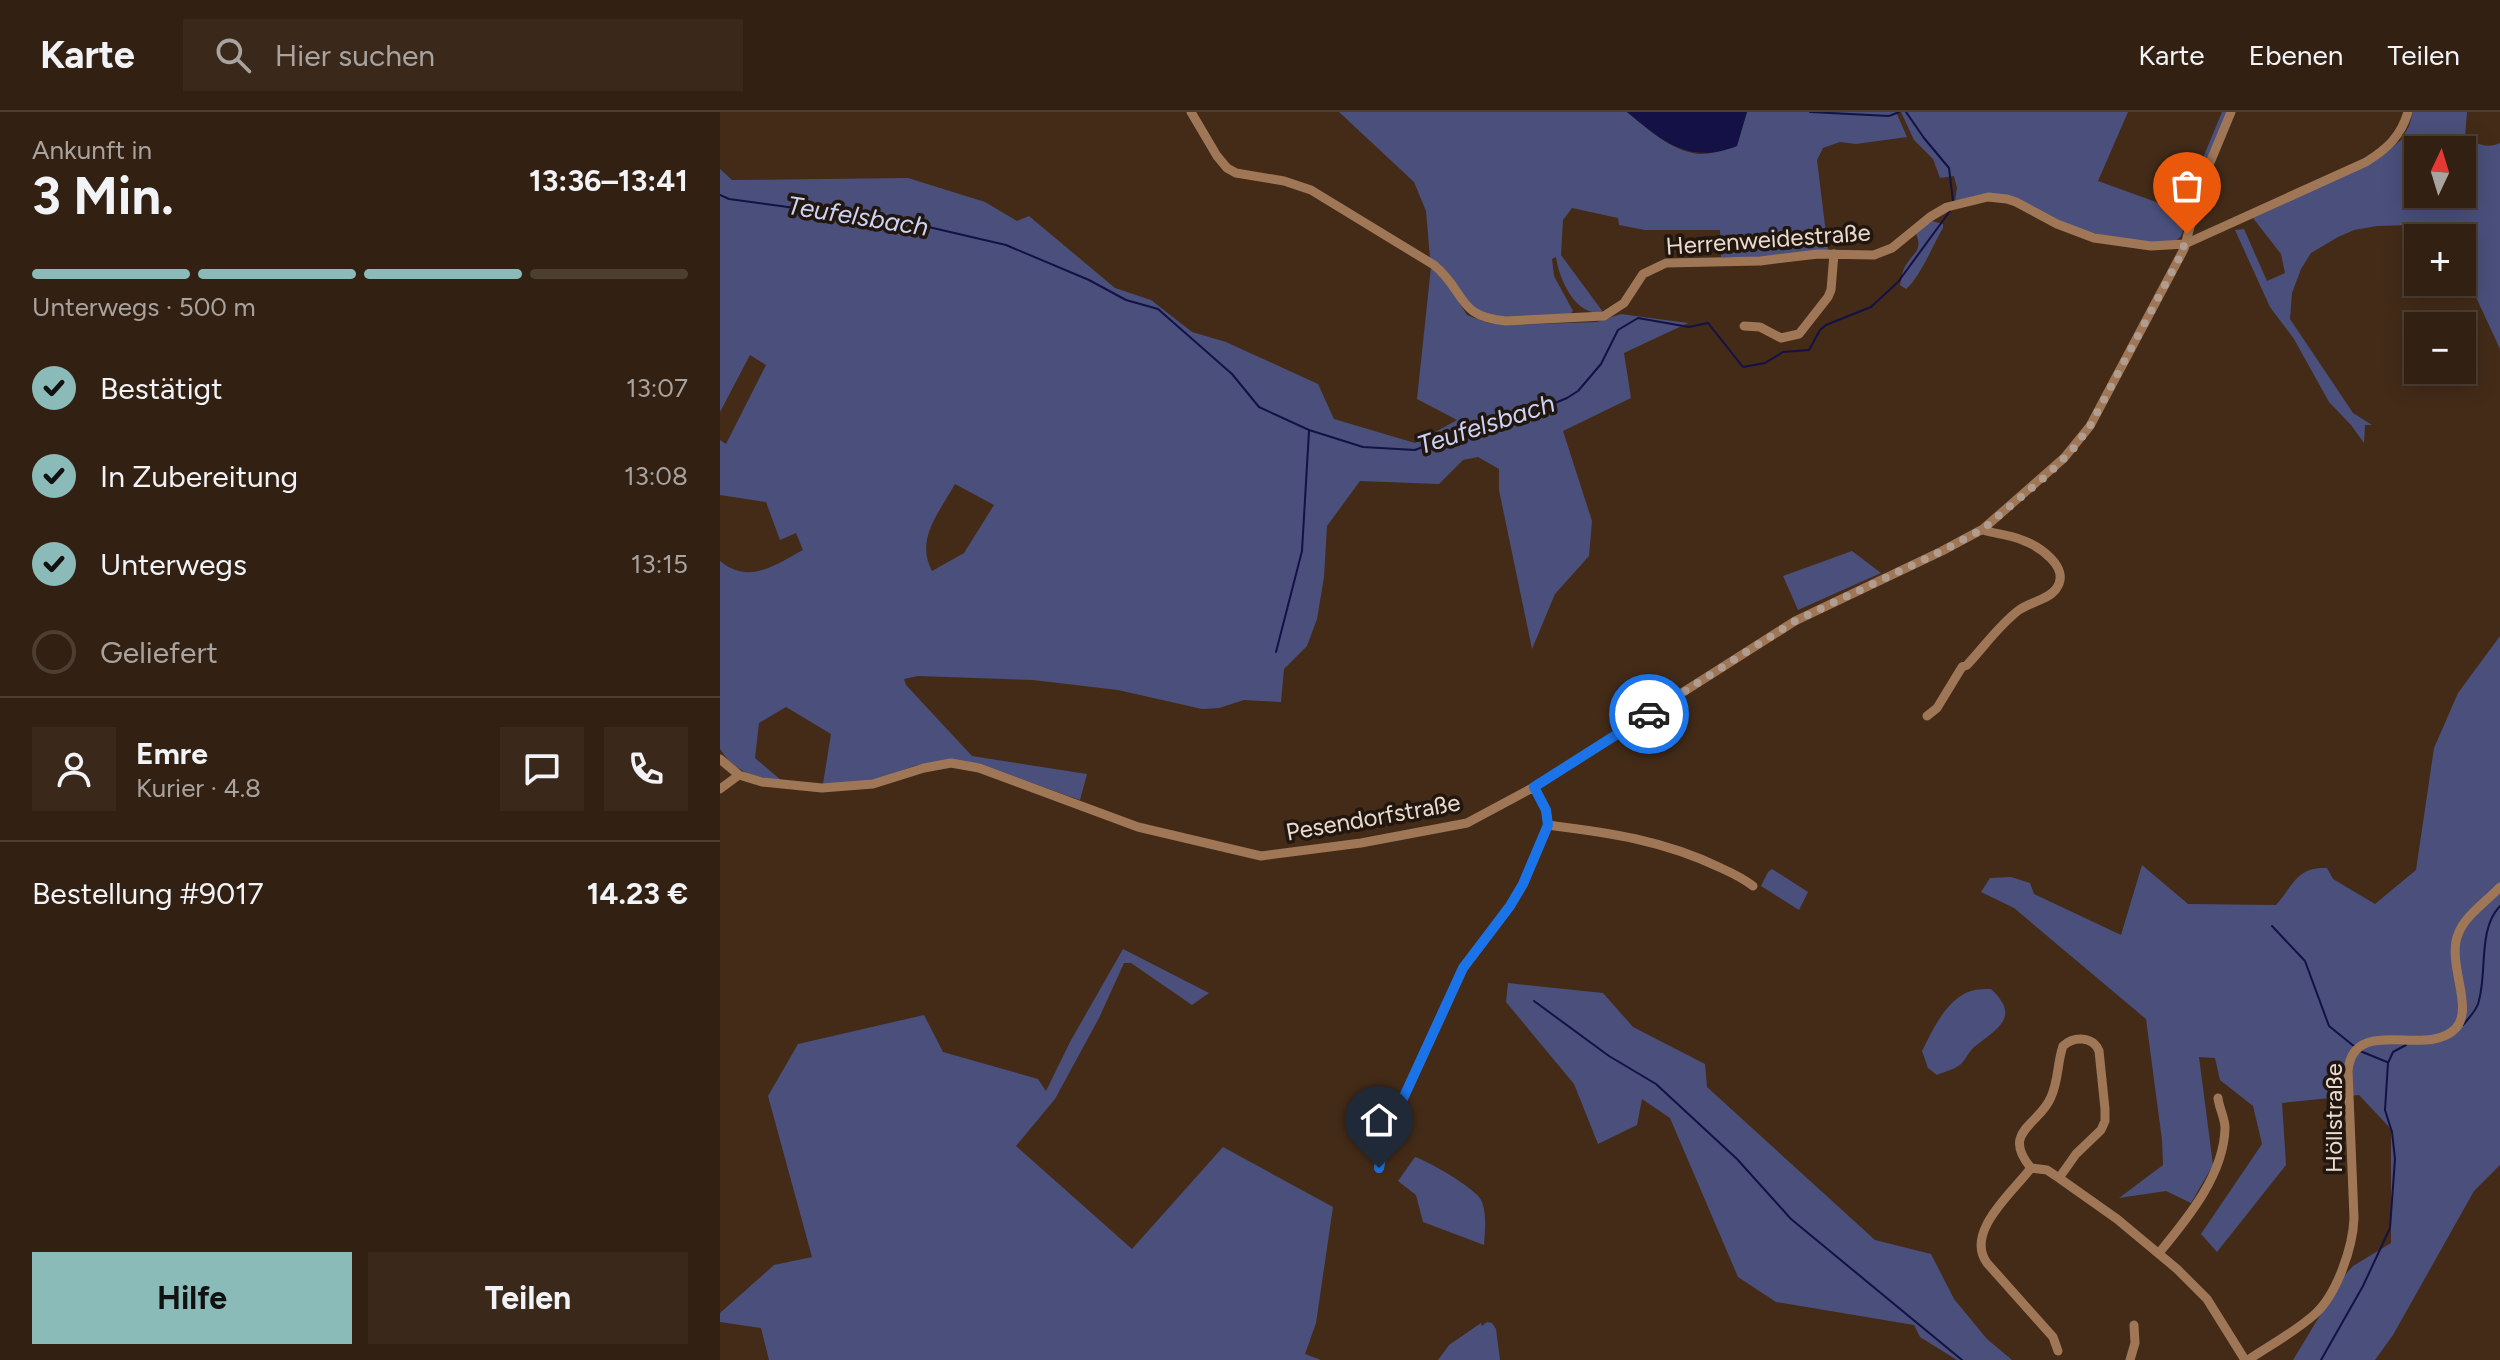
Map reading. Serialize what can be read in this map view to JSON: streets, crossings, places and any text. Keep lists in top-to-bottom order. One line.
{"streets":{"street":["Herrenweidestraße","Pesendorfstraße","Höllstraße"]},"crossings":[["Herrenweidestraße","Pesendorfstraße"]],"water":["Teufelsbach"],"north":"top","page":{"header":"Karte","search":"Hier suchen","nav":["Karte","Ebenen","Teilen"],"heading":["3 Min.","Ankunft in","13:36–13:41"],"panel":["Emre","Kurier · 4.8","Bestellung #9017","14.23 €"],"map_buttons":["+","−"],"bar":"Unterwegs · 500 m","list":[["Bestätigt","13:07"],["In Zubereitung","13:08"],["Unterwegs","13:15"],"Geliefert"],"buttons":["Hilfe","Teilen"]}}
